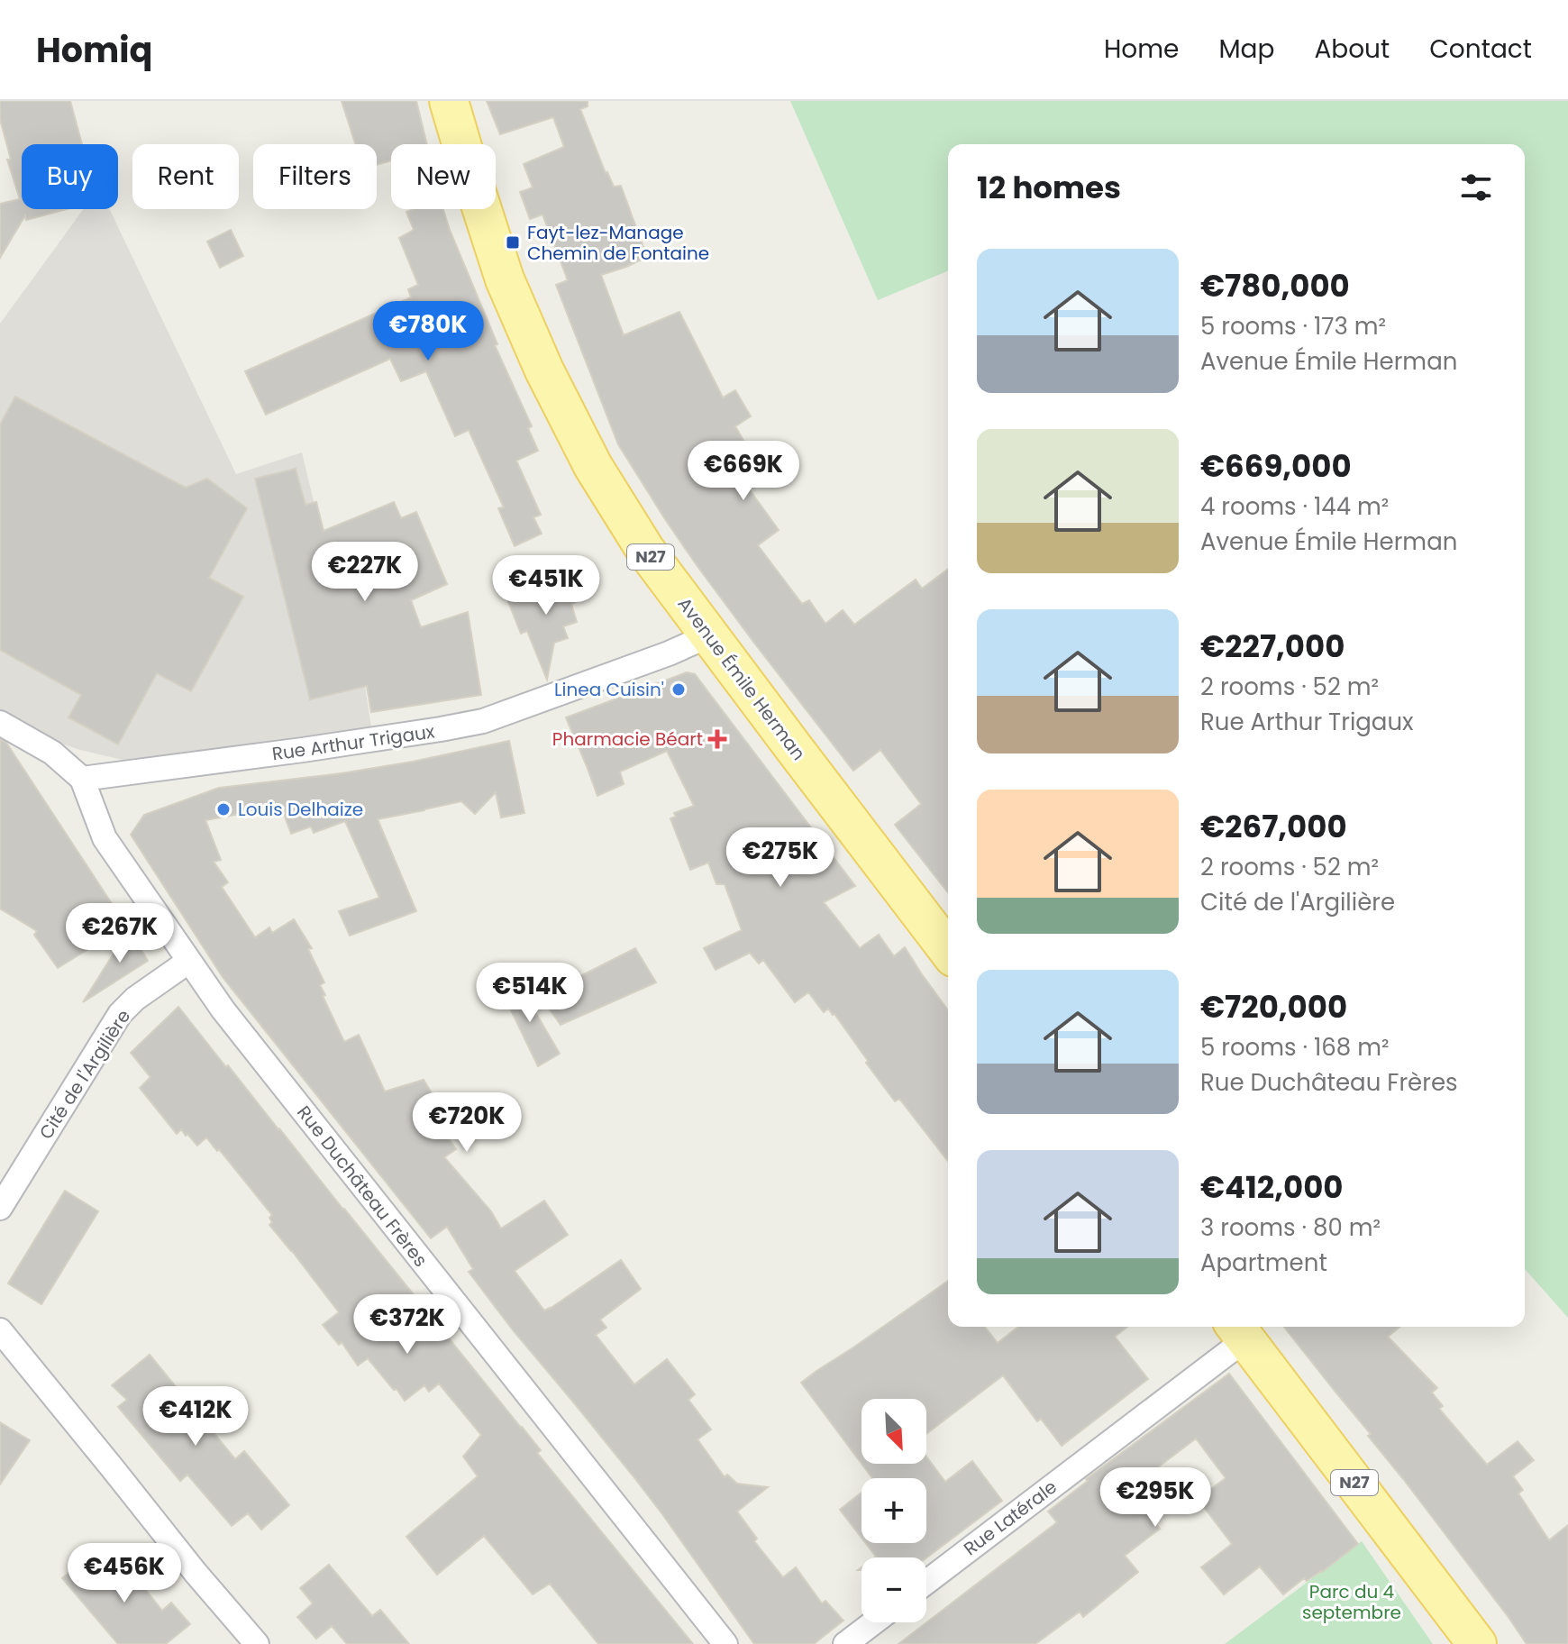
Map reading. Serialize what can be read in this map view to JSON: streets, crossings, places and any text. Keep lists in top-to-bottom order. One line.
{"streets":{"main road":["N27","Avenue Émile Herman"],"street":["Rue Arthur Trigaux","Cité de l'Argilière","Rue Duchâteau Frères","Rue Latérale"]},"crossings":[["N27","Rue Latérale"],["Avenue Émile Herman","Rue Arthur Trigaux"],["Rue Arthur Trigaux","Rue Duchâteau Frères"],["Cité de l'Argilière","Rue Duchâteau Frères"]],"parks":["Parc du 4 septembre"],"places":{"transit":["Fayt-lez-Manage Chemin de Fontaine"],"other":["Linea Cuisin'","Louis Delhaize"],"health":["Pharmacie Béart"]},"north":"bottom right","page":{"header":"Homiq","nav":["Home","Map","About","Contact"],"chip":["Buy","Rent","Filters","New"],"heading":"12 homes","list":[{"name":"€780,000","note":"5 rooms · 173 m² · Avenue Émile Herman"},{"name":"€669,000","note":"4 rooms · 144 m² · Avenue Émile Herman"},{"name":"€227,000","note":"2 rooms · 52 m² · Rue Arthur Trigaux"},{"name":"€267,000","note":"2 rooms · 52 m² · Cité de l'Argilière"},{"name":"€720,000","note":"5 rooms · 168 m² · Rue Duchâteau Frères"},{"name":"€412,000","note":"3 rooms · 80 m² · Apartment"}],"price":["€780K","€669K","€227K","€451K","€275K","€267K","€514K","€720K","€372K","€412K","€295K","€456K"],"map_buttons":["+","−"]}}
